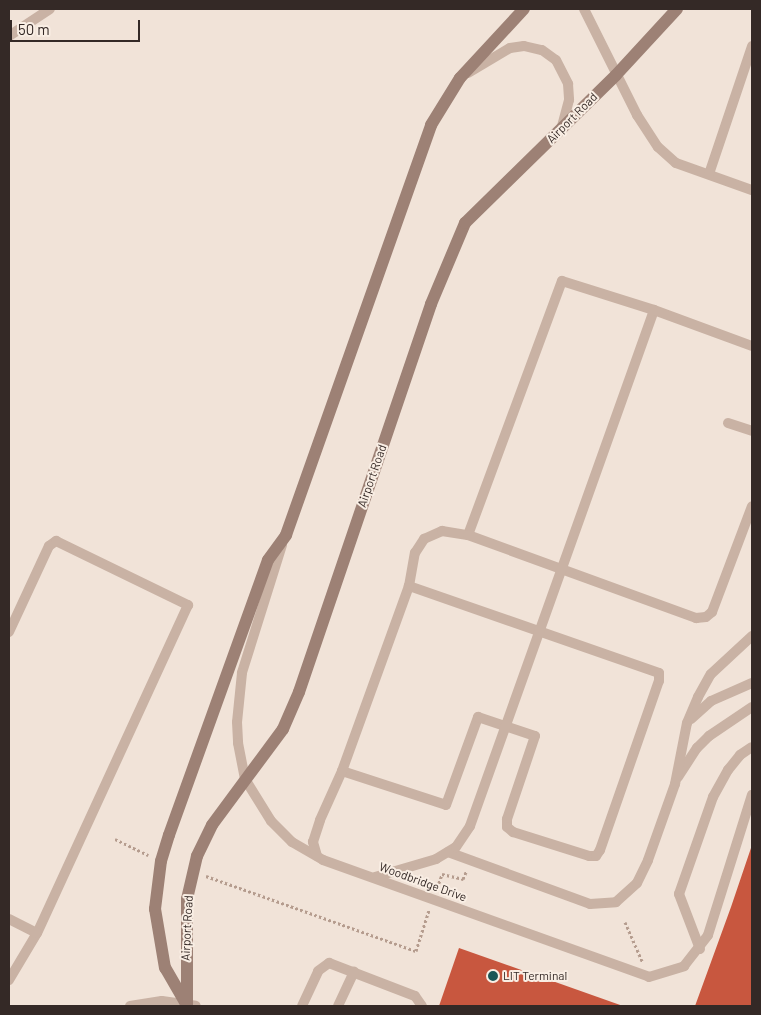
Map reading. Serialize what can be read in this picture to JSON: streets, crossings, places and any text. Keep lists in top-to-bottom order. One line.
{"streets":{"main road":["Airport Road"],"lane":["Woodbridge Drive"]},"crossings":[["Airport Road","Woodbridge Drive"]],"places":["LIT Terminal"],"scale_bar":"50 m"}
